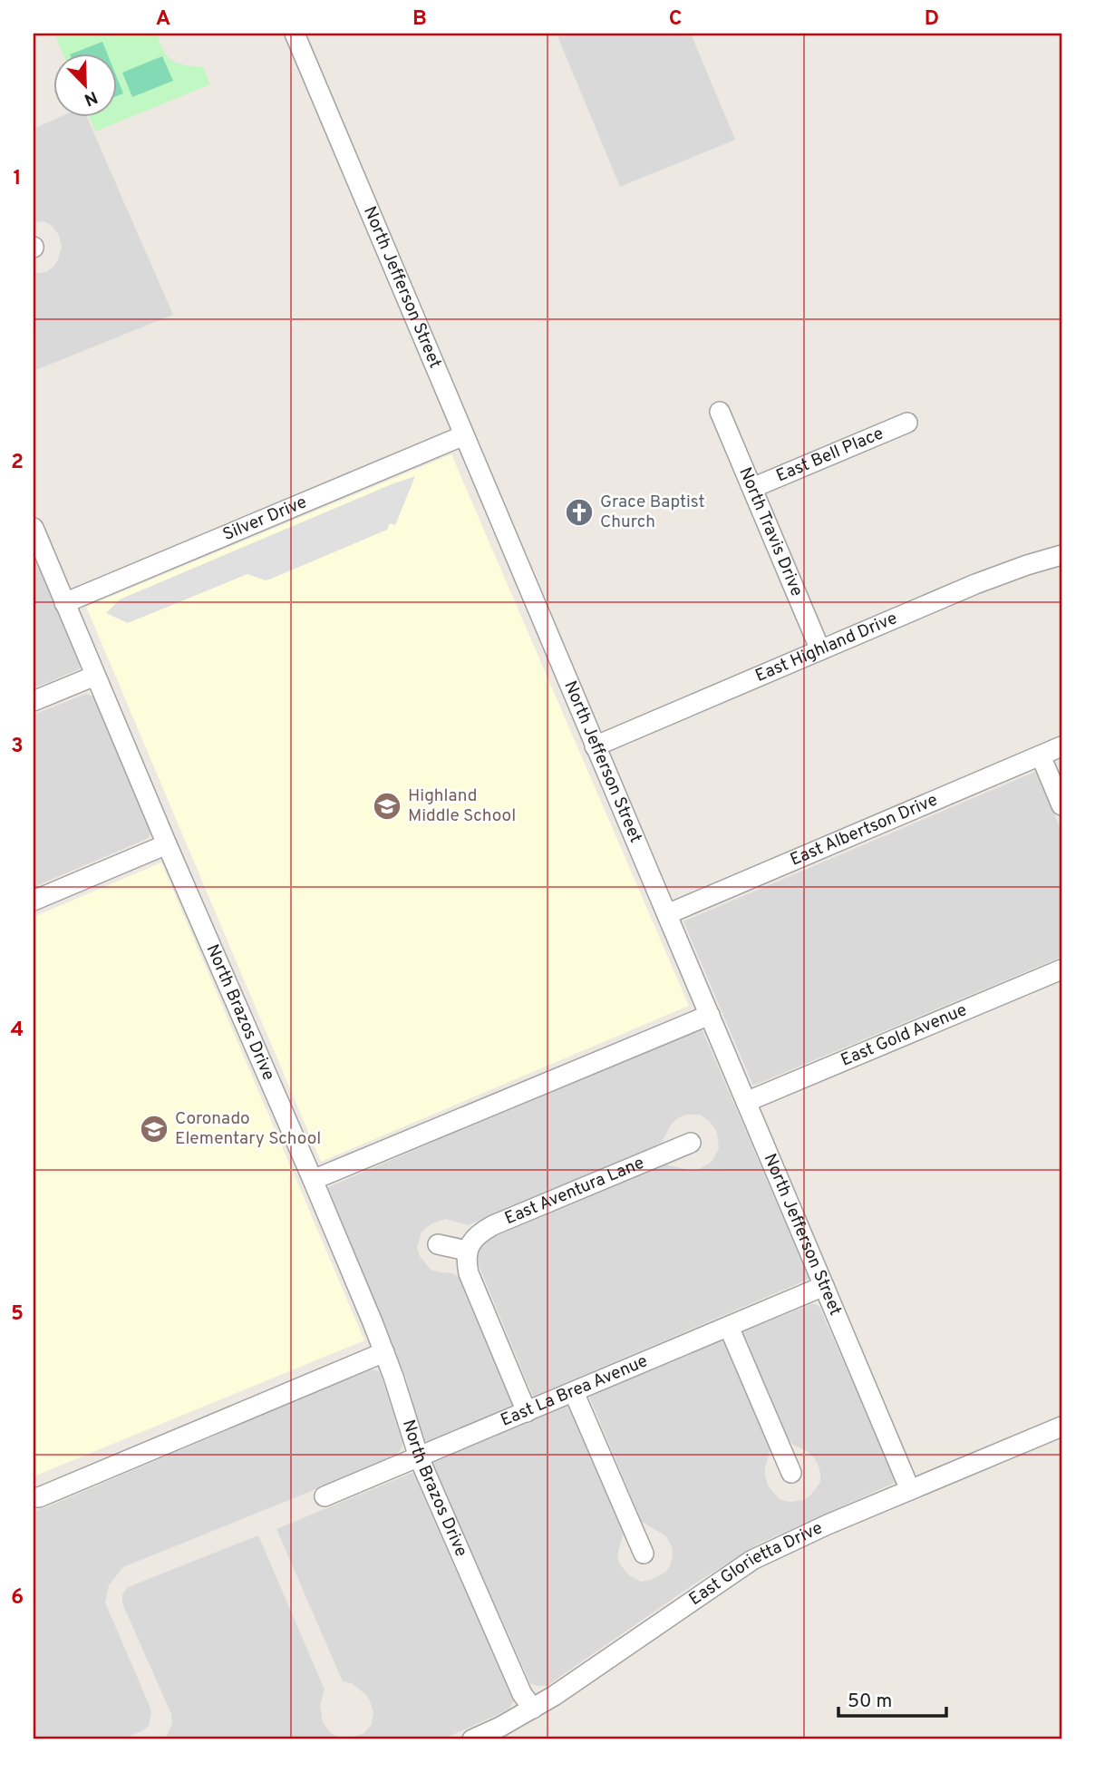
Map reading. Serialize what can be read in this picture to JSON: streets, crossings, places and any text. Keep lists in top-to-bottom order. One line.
{"streets":{"street":["North Jefferson Street","East Bell Place","Silver Drive","North Travis Drive","East Highland Drive","East Albertson Drive","North Brazos Drive","East Gold Avenue","East Aventura Lane","East La Brea Avenue","East Glorietta Drive"]},"crossings":[["North Jefferson Street","Silver Drive"],["North Jefferson Street","East Highland Drive"],["North Jefferson Street","East Albertson Drive"],["North Jefferson Street","East Gold Avenue"],["North Jefferson Street","East La Brea Avenue"],["North Jefferson Street","East Glorietta Drive"],["East Bell Place","North Travis Drive"],["Silver Drive","North Brazos Drive"],["North Travis Drive","East Highland Drive"],["North Brazos Drive","East La Brea Avenue"],["North Brazos Drive","East Glorietta Drive"]],"places":{"church":["Grace Baptist Church"],"school or university":["Highland Middle School","Coronado Elementary School"]},"scale_bar":"50 m","north":"bottom right","grid":{"columns":["A","B","C","D"],"rows":["1","2","3","4","5","6"]}}
